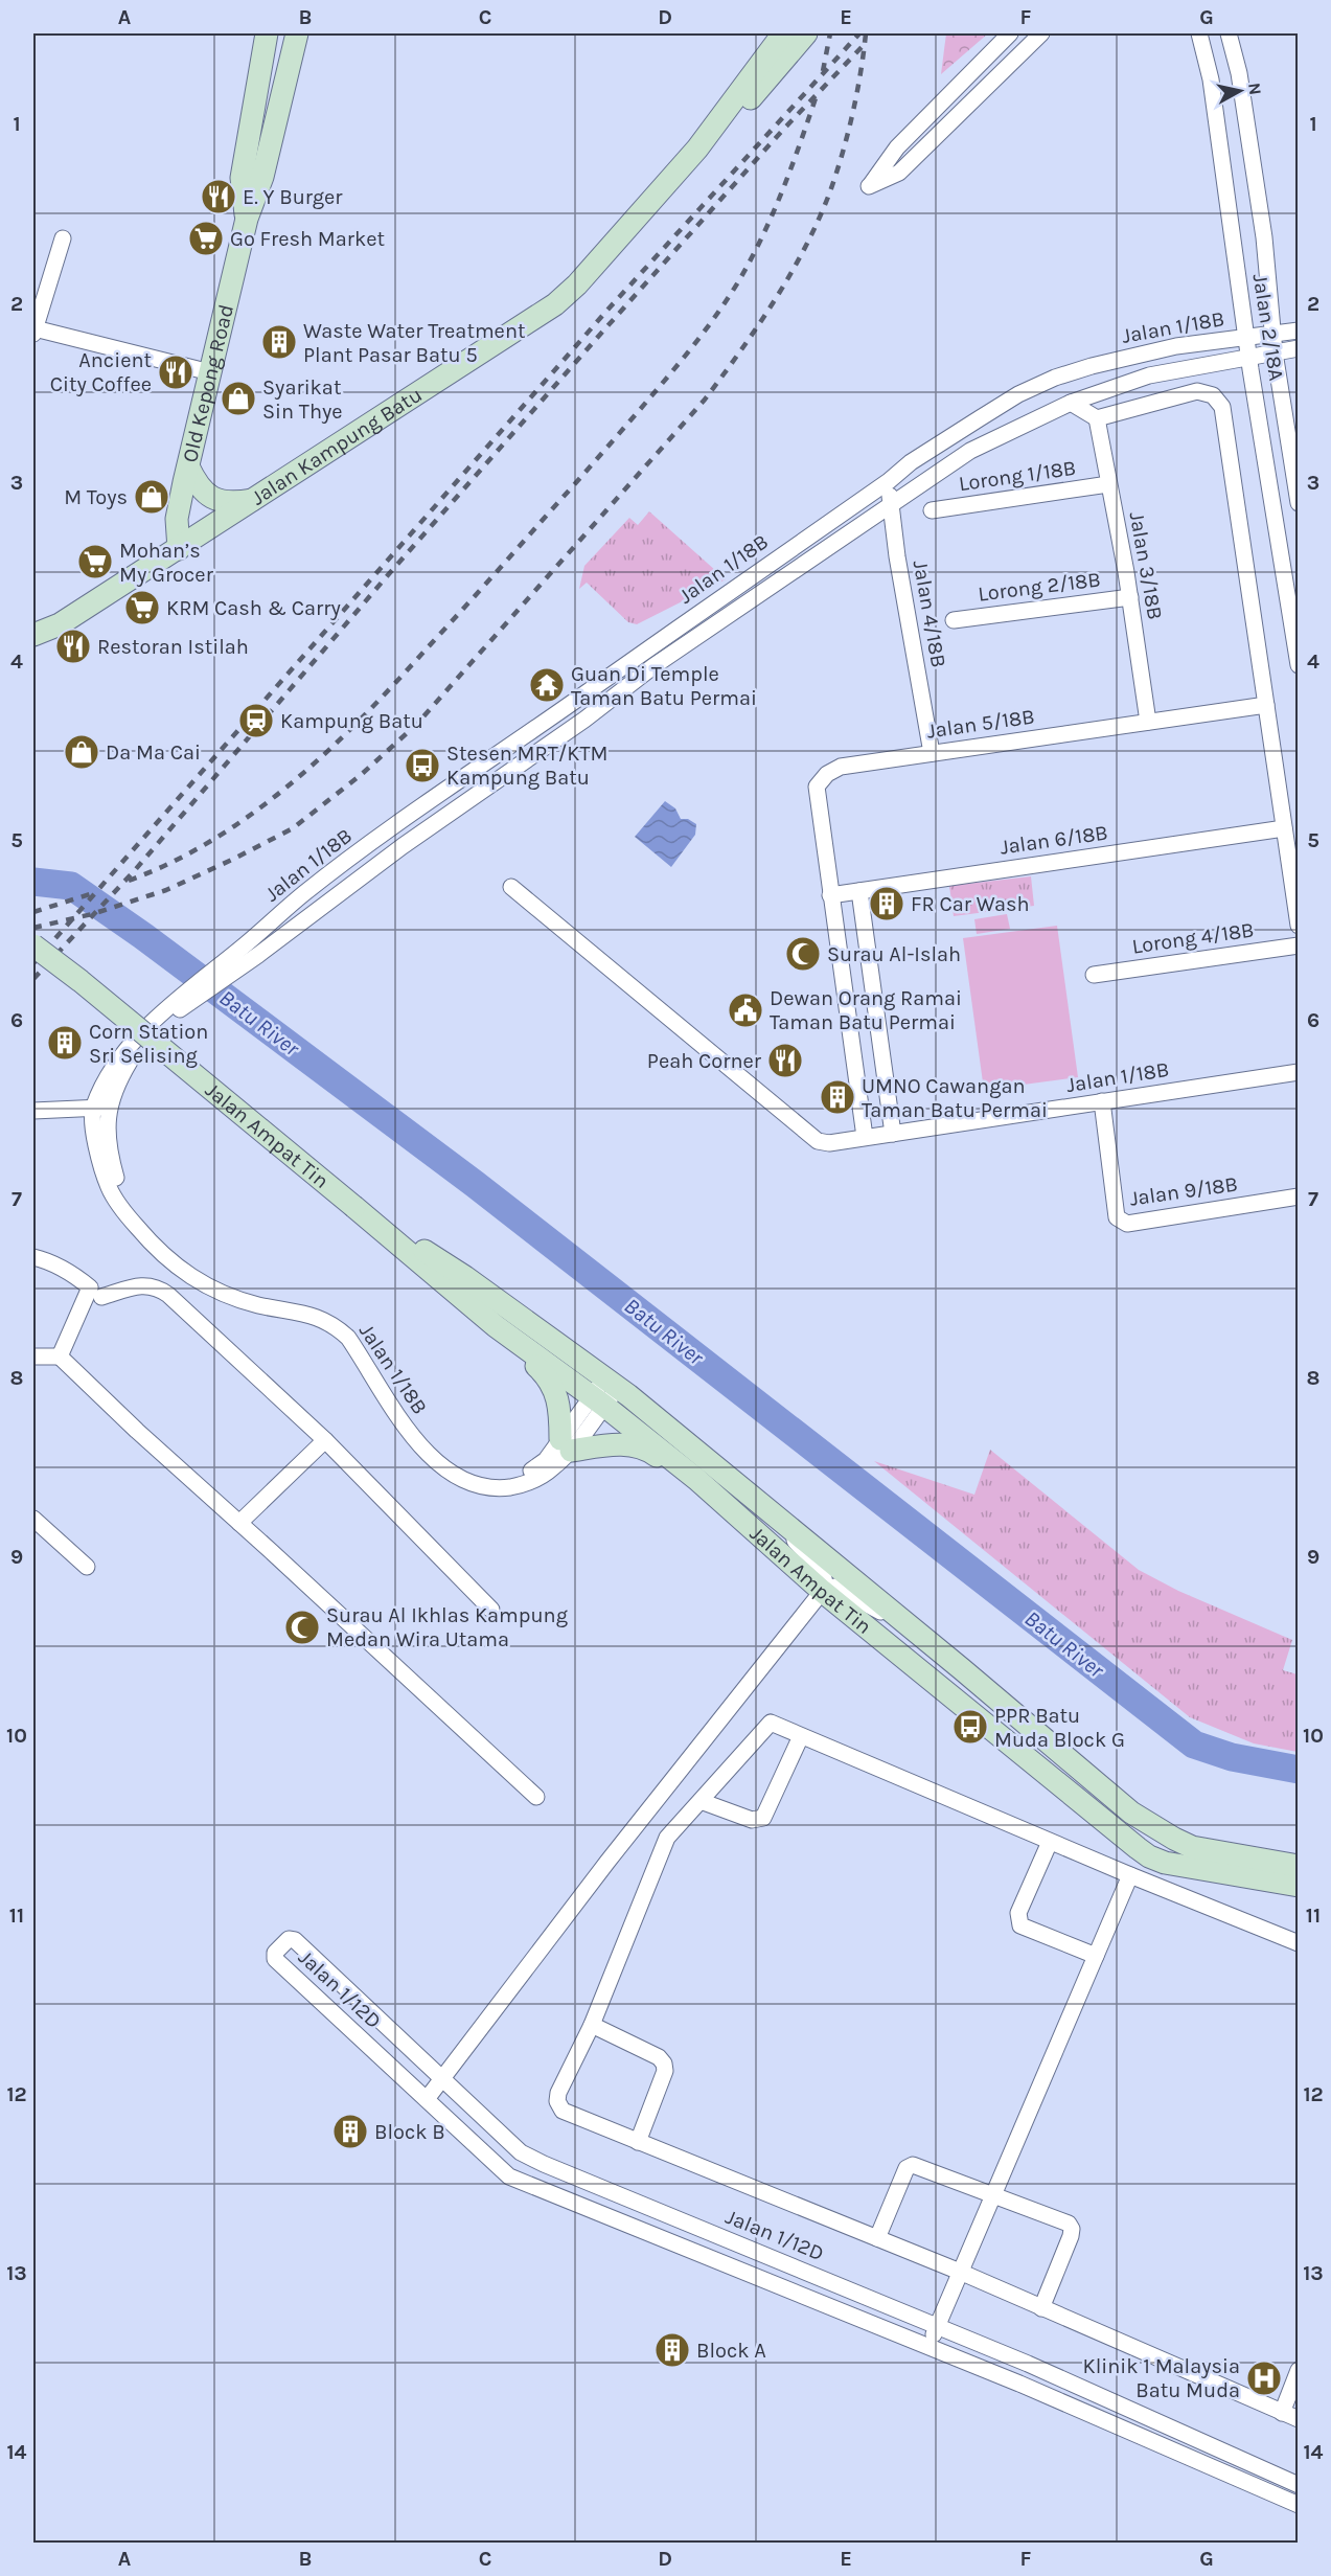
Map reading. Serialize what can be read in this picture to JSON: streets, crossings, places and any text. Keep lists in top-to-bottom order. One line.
{"streets":{"street":["Jalan 1/18B","Jalan 2/18A","Old Kepong Road","Jalan Kampung Batu","Lorong 1/18B","Jalan 3/18B","Lorong 2/18B","Jalan 4/18B","Jalan 5/18B","Jalan 6/18B","Lorong 4/18B","Jalan Ampat Tin","Jalan 9/18B","Jalan 1/12D"]},"crossings":[["Jalan 1/18B","Jalan 2/18A"],["Jalan 1/18B","Jalan 4/18B"],["Jalan 1/18B","Jalan Ampat Tin"],["Jalan 1/18B","Jalan 9/18B"],["Old Kepong Road","Jalan Kampung Batu"],["Lorong 1/18B","Jalan 3/18B"],["Jalan 3/18B","Lorong 2/18B"],["Jalan 3/18B","Jalan 5/18B"],["Jalan 4/18B","Jalan 5/18B"],["Jalan 5/18B","Jalan 6/18B"]],"water":["Batu River"],"places":{"restaurant":["E. Y Burger","Ancient City Coffee","Restoran Istilah","Peah Corner"],"supermarket":["Go Fresh Market","Mohan’s My Grocer","KRM Cash & Carry"],"building":["Waste Water Treatment Plant Pasar Batu 5","FR Car Wash","Corn Station Sri Selising","UMNO Cawangan Taman Batu Permai","Block B","Block A"],"shop":["Syarikat Sin Thye","M Toys","Da Ma Cai"],"temple":["Guan Di Temple Taman Batu Permai"],"station":["Kampung Batu"],"bus stop":["Stesen MRT/KTM Kampung Batu","PPR Batu Muda Block G"],"mosque":["Surau Al-Islah","Surau Al Ikhlas Kampung Medan Wira Utama"],"public building":["Dewan Orang Ramai Taman Batu Permai"],"hospital":["Klinik 1 Malaysia Batu Muda"]},"north":"right","grid":{"columns":["A","B","C","D","E","F","G"],"rows":["1","2","3","4","5","6","7","8","9","10","11","12","13","14"]}}
